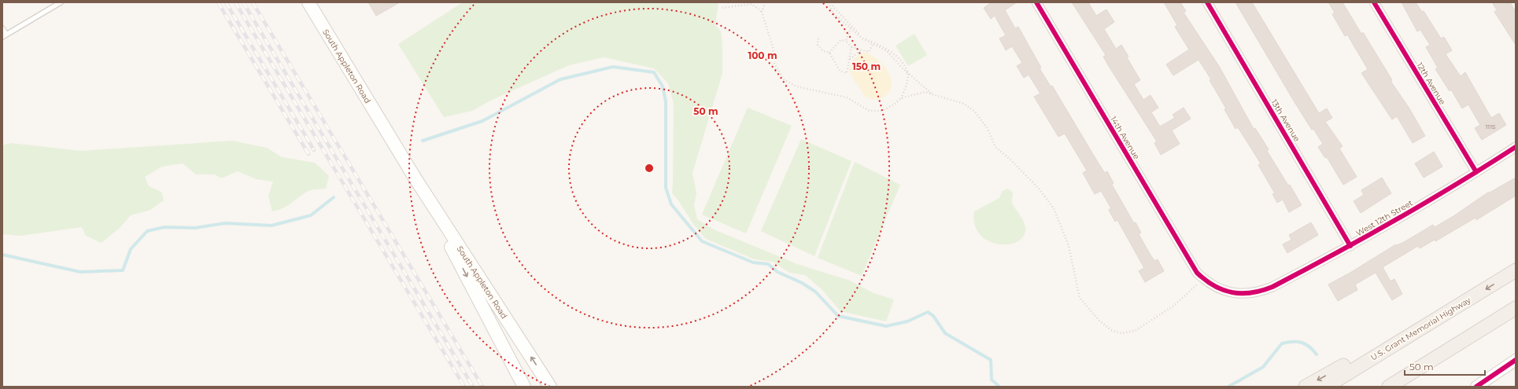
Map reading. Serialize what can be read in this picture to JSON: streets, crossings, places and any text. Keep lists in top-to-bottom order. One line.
{"streets":{"main road":["South Appleton Road","U.S. Grant Memorial Highway"],"street":["12th Avenue","13th Avenue","14th Avenue","West 12th Street"]},"crossings":[["12th Avenue","West 12th Street"],["13th Avenue","West 12th Street"],["14th Avenue","West 12th Street"]],"house_numbers":["1115"],"scale_bar":"50 m","rings":["100 m","150 m","50 m"]}
